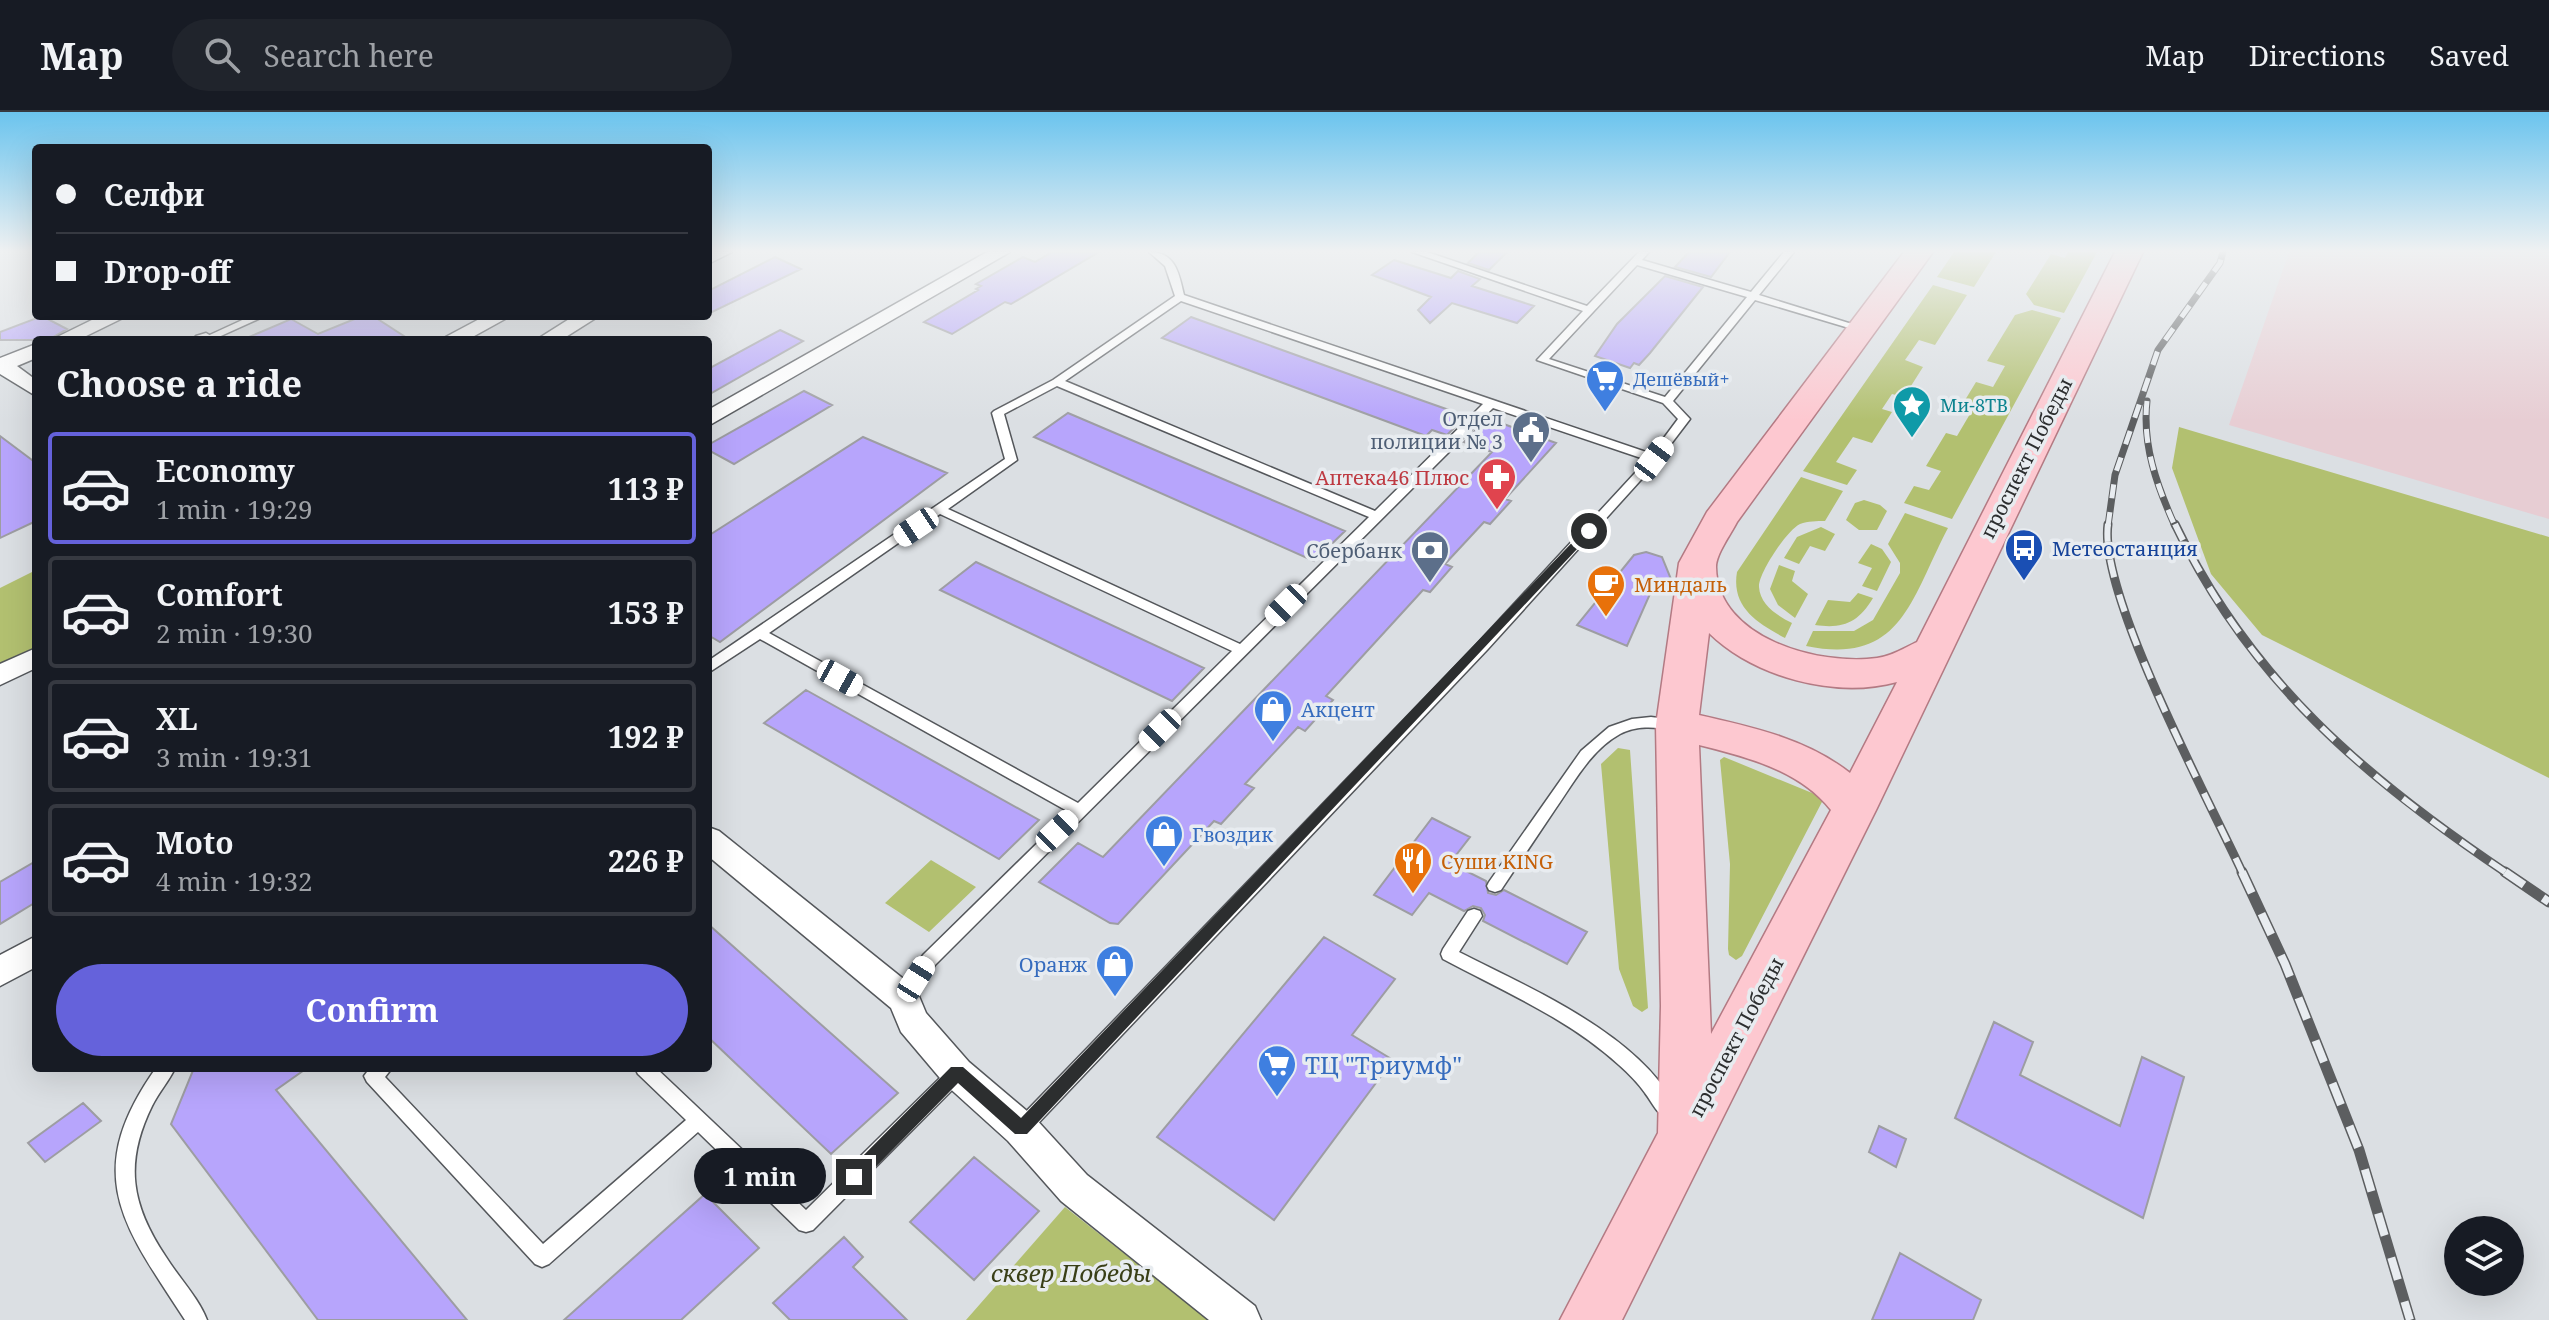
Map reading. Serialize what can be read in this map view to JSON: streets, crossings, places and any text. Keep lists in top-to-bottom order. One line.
{"streets":{"main road":["проспект Победы"]},"parks":["сквер Победы"],"places":{"supermarket":["Дешёвый+","ТЦ \"Триумф\""],"place":["Ми-8ТВ"],"public building":["Отдел полиции № 3"],"pharmacy":["Аптека46 Плюс"],"bus stop":["Метеостанция"],"bank":["Сбербанк"],"cafe":["Миндаль"],"shop":["Акцент","Гвоздик","Оранж"],"restaurant":["Суши KING"]},"page":{"header":"Map","search":"Search here","nav":["Map","Directions","Saved"],"banner":["Селфи","Drop-off"],"heading":"Choose a ride","list":[{"name":"Economy","note":"1 min · 19:29","value":"113 ₽"},{"name":"Comfort","note":"2 min · 19:30","value":"153 ₽"},{"name":"XL","note":"3 min · 19:31","value":"192 ₽"},{"name":"Moto","note":"4 min · 19:32","value":"226 ₽"}],"buttons":"Confirm","bubble":"1 min"}}
